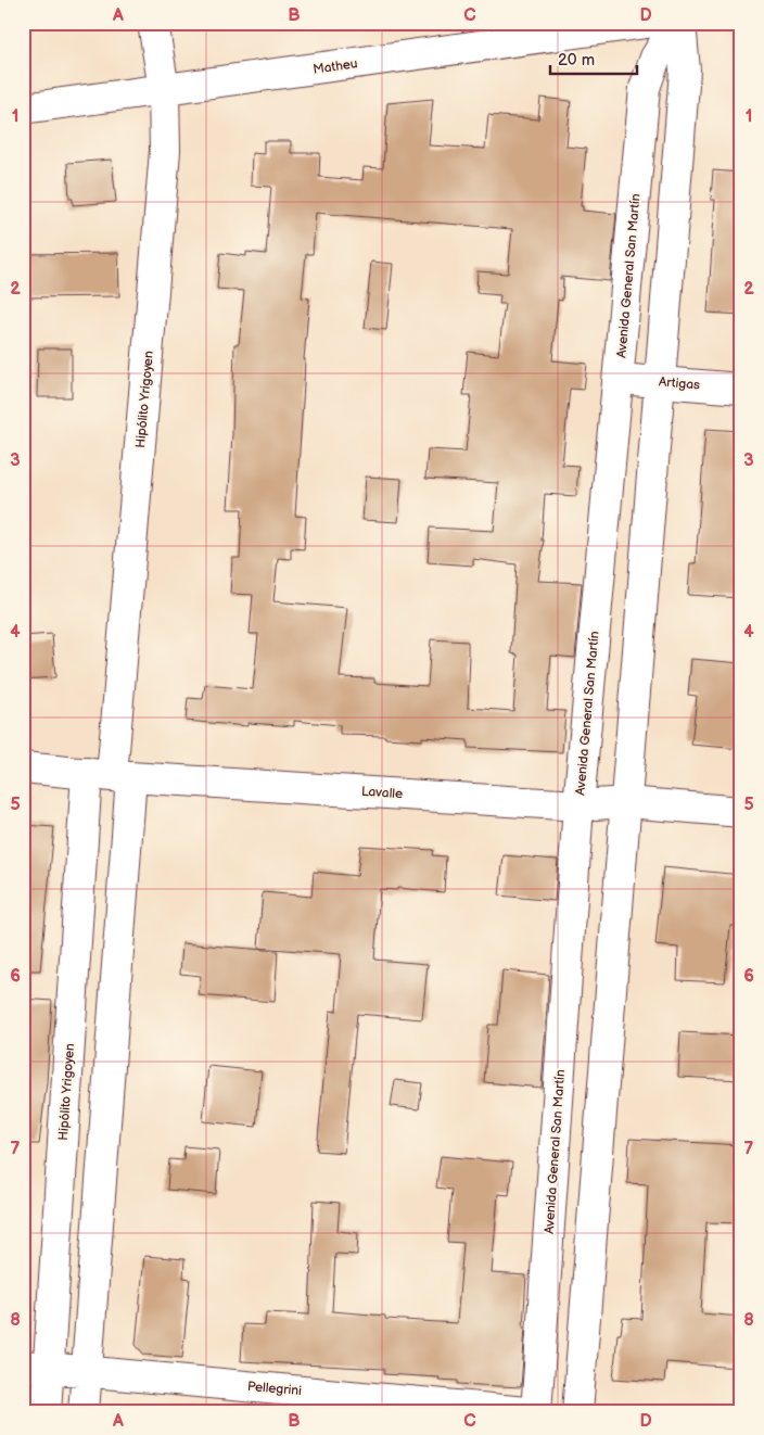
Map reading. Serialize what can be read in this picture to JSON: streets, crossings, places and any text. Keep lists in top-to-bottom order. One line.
{"streets":{"street":["Matheu","Avenida General San Martín","Artigas","Hipólito Yrigoyen","Lavalle","Pellegrini"]},"crossings":[["Matheu","Hipólito Yrigoyen"],["Avenida General San Martín","Artigas"],["Avenida General San Martín","Lavalle"],["Hipólito Yrigoyen","Lavalle"],["Hipólito Yrigoyen","Pellegrini"]],"scale_bar":"20 m","grid":{"columns":["A","B","C","D"],"rows":["1","2","3","4","5","6","7","8"]}}
